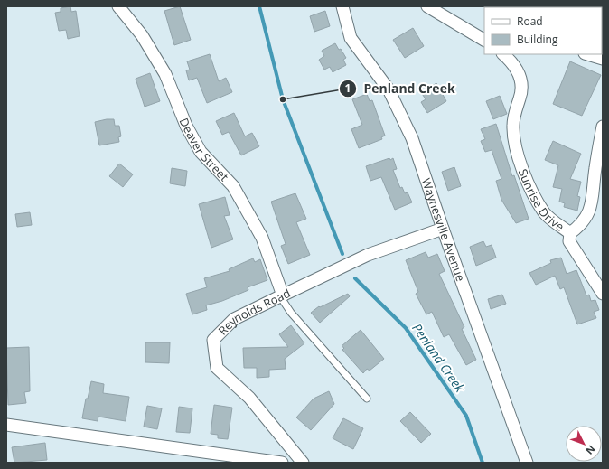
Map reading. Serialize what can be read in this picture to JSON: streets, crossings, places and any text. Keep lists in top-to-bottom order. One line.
{"streets":{"street":["Deaver Street","Sunrise Drive","Waynesville Avenue","Reynolds Road"]},"crossings":[["Deaver Street","Reynolds Road"],["Waynesville Avenue","Reynolds Road"]],"water":["Penland Creek"],"places":["Penland Creek"],"legend":["Road","Building"],"north":"bottom right"}
